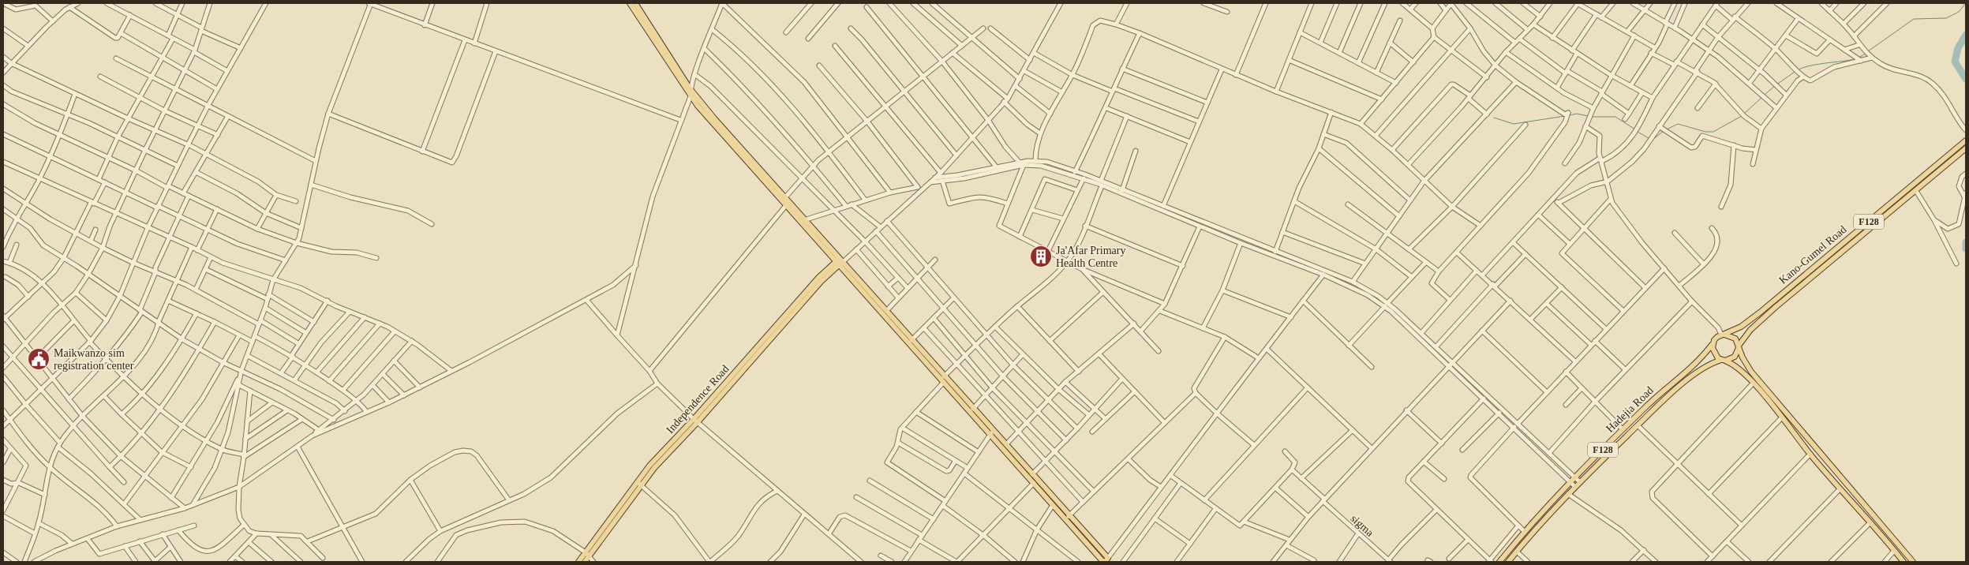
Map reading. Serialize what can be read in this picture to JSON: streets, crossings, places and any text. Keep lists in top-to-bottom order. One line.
{"streets":{"main road":["F128","Kano-Gumel Road","Independence Road","Hadejia Road"],"street":["sigma"]},"crossings":[["F128","Kano-Gumel Road"],["F128","Hadejia Road"],["Kano-Gumel Road","Hadejia Road"]],"places":{"building":["Ja'Afar Primary Health Centre"],"public building":["Maikwanzo sim registration center"]}}
